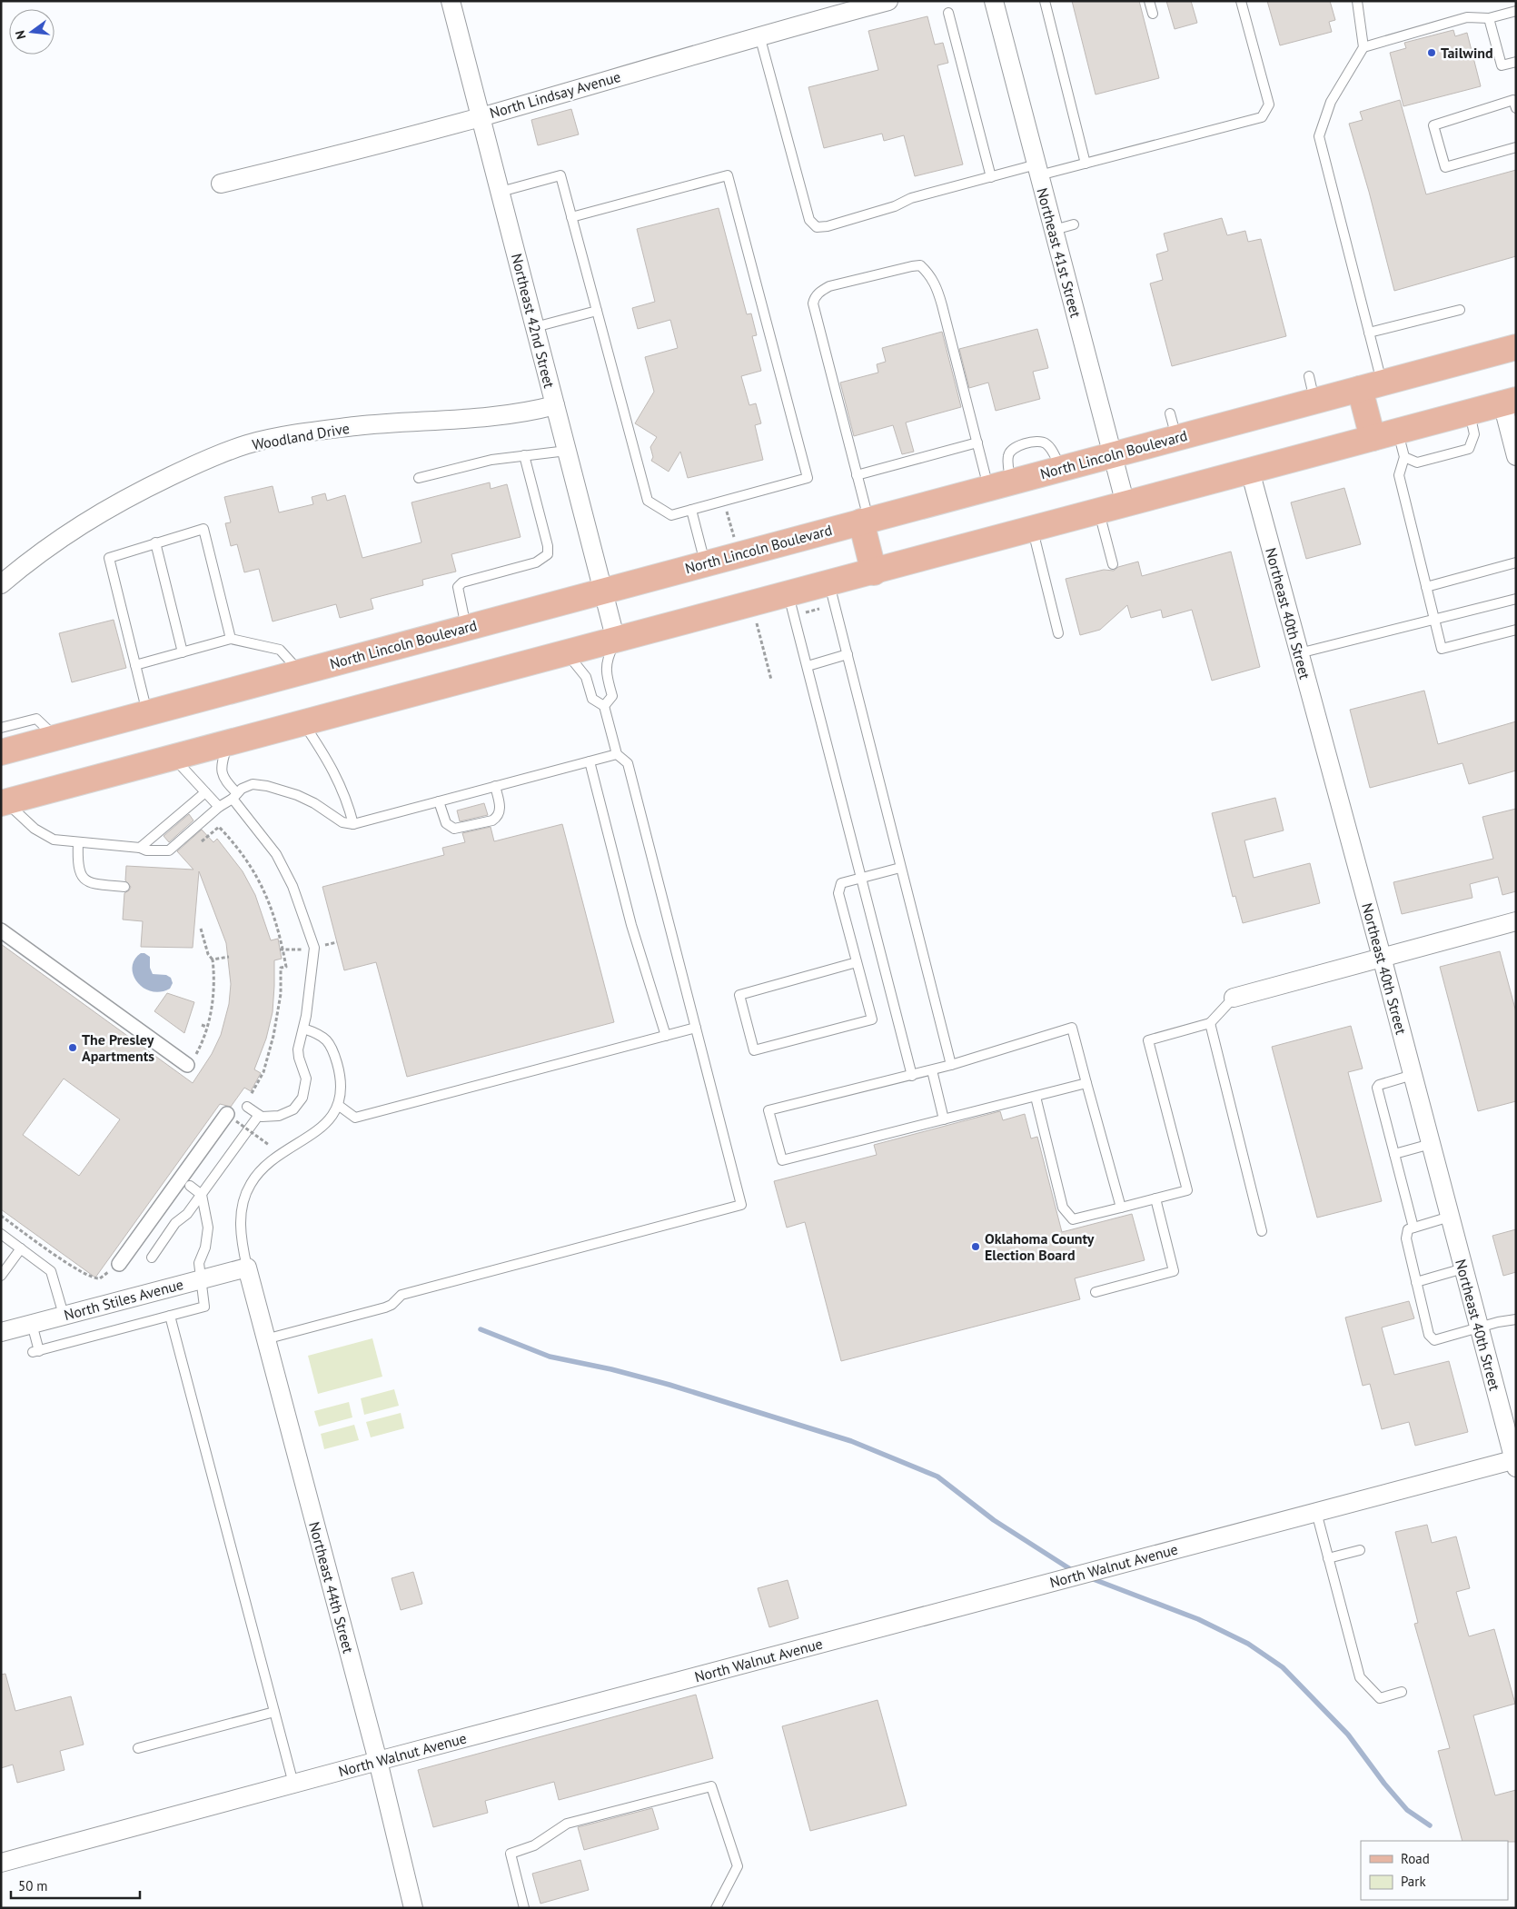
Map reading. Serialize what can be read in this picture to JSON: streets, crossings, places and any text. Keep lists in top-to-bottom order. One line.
{"streets":{"main road":["North Lincoln Boulevard"],"street":["North Lindsay Avenue","Northeast 41st Street","Northeast 42nd Street","Woodland Drive","Northeast 40th Street","North Stiles Avenue","North Walnut Avenue","Northeast 44th Street"]},"crossings":[["North Lindsay Avenue","Northeast 42nd Street"],["Northeast 41st Street","North Lincoln Boulevard"],["Northeast 42nd Street","Woodland Drive"],["Northeast 42nd Street","North Lincoln Boulevard"],["Northeast 40th Street","North Walnut Avenue"],["North Stiles Avenue","Northeast 44th Street"],["North Walnut Avenue","Northeast 44th Street"]],"places":["Tailwind","The Presley Apartments","Oklahoma County Election Board"],"legend":["Road","Park"],"scale_bar":"50 m","north":"left"}
